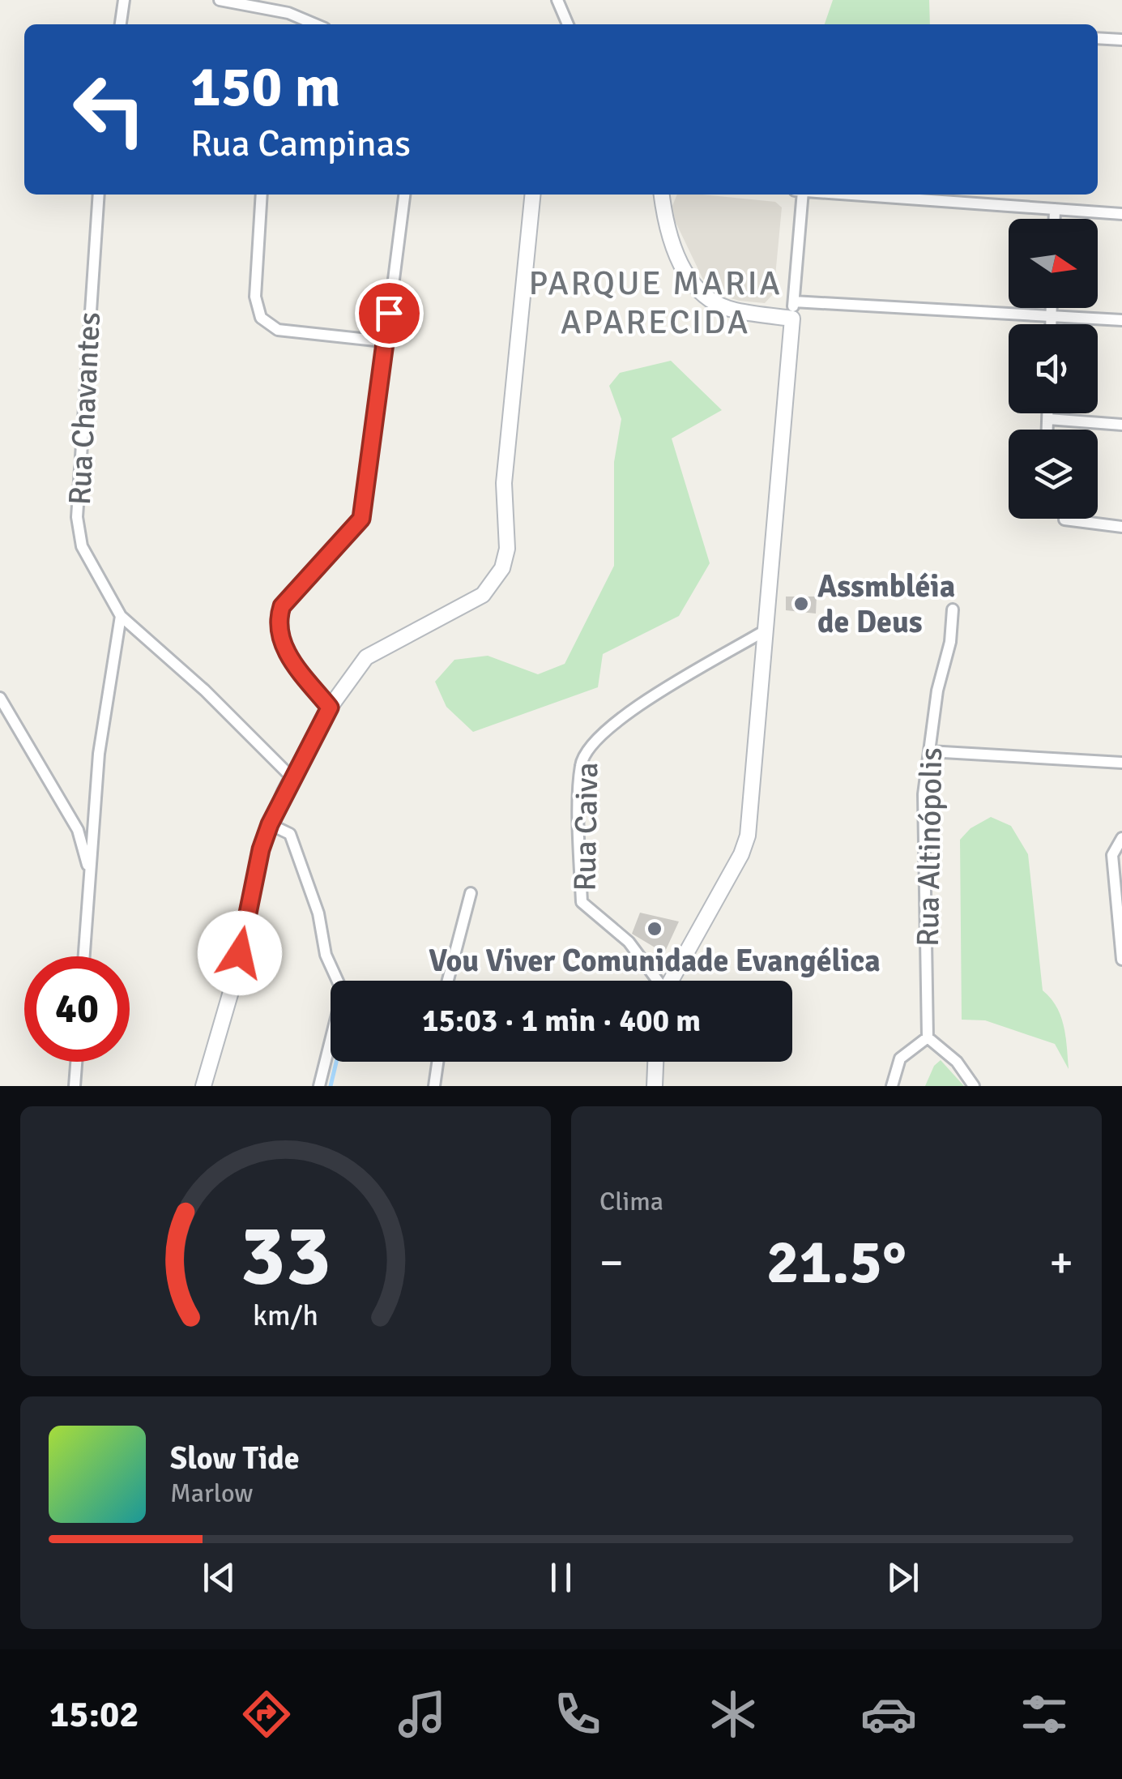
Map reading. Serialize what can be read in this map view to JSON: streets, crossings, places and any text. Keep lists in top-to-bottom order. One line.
{"streets":{"street":["Rua Chavantes","Rua Caiva","Rua Altinópolis"]},"districts":["PARQUE MARIA APARECIDA"],"places":["Assmbléia de Deus","Vou Viver Comunidade Evangélica"],"north":"right","page":{"turn":["150 m","Rua Campinas"],"limit":"40","trip":"15:03 · 1 min · 400 m","tile":"Clima","heat":["−","21.5°","+"],"song":["Slow Tide","Marlow"],"tabs":"15:02","gauge":["33","km/h"]}}
